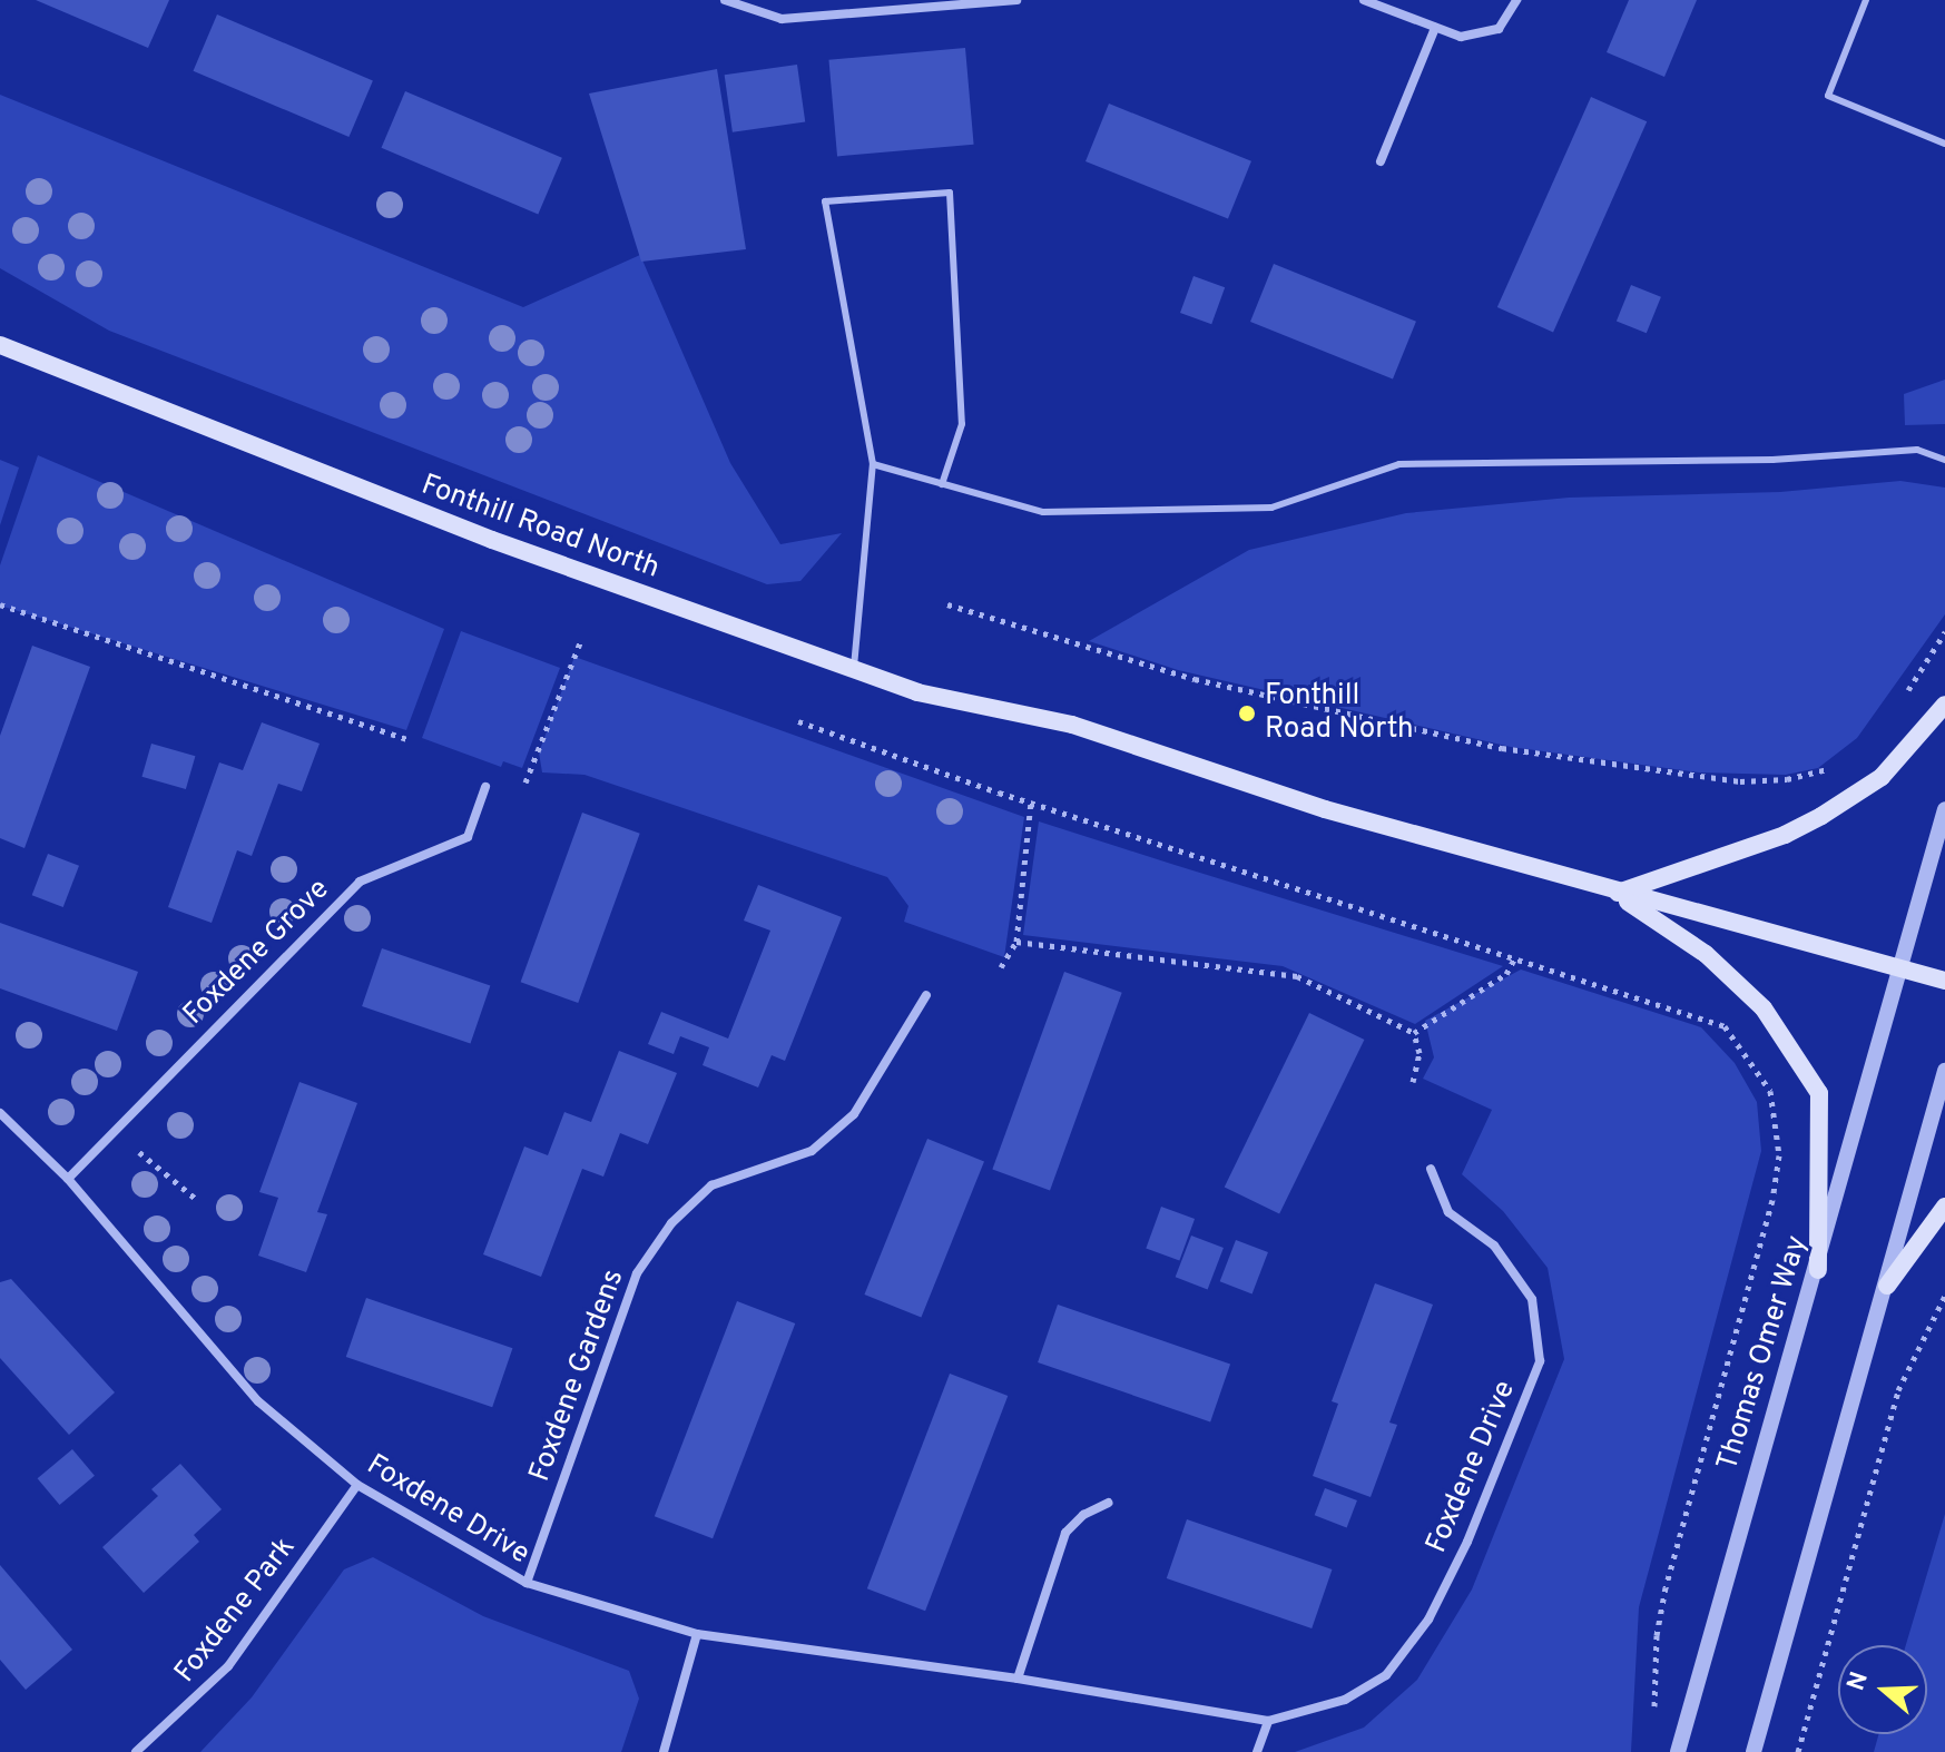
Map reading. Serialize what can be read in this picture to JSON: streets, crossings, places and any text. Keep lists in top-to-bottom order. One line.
{"streets":{"main road":["Fonthill Road North"],"street":["Foxdene Grove","Thomas Omer Way","Foxdene Gardens","Foxdene Drive","Foxdene Park"]},"crossings":[["Fonthill Road North","Thomas Omer Way"],["Foxdene Grove","Foxdene Drive"],["Foxdene Gardens","Foxdene Drive"],["Foxdene Drive","Foxdene Park"]],"places":["Fonthill Road North"],"north":"left"}
